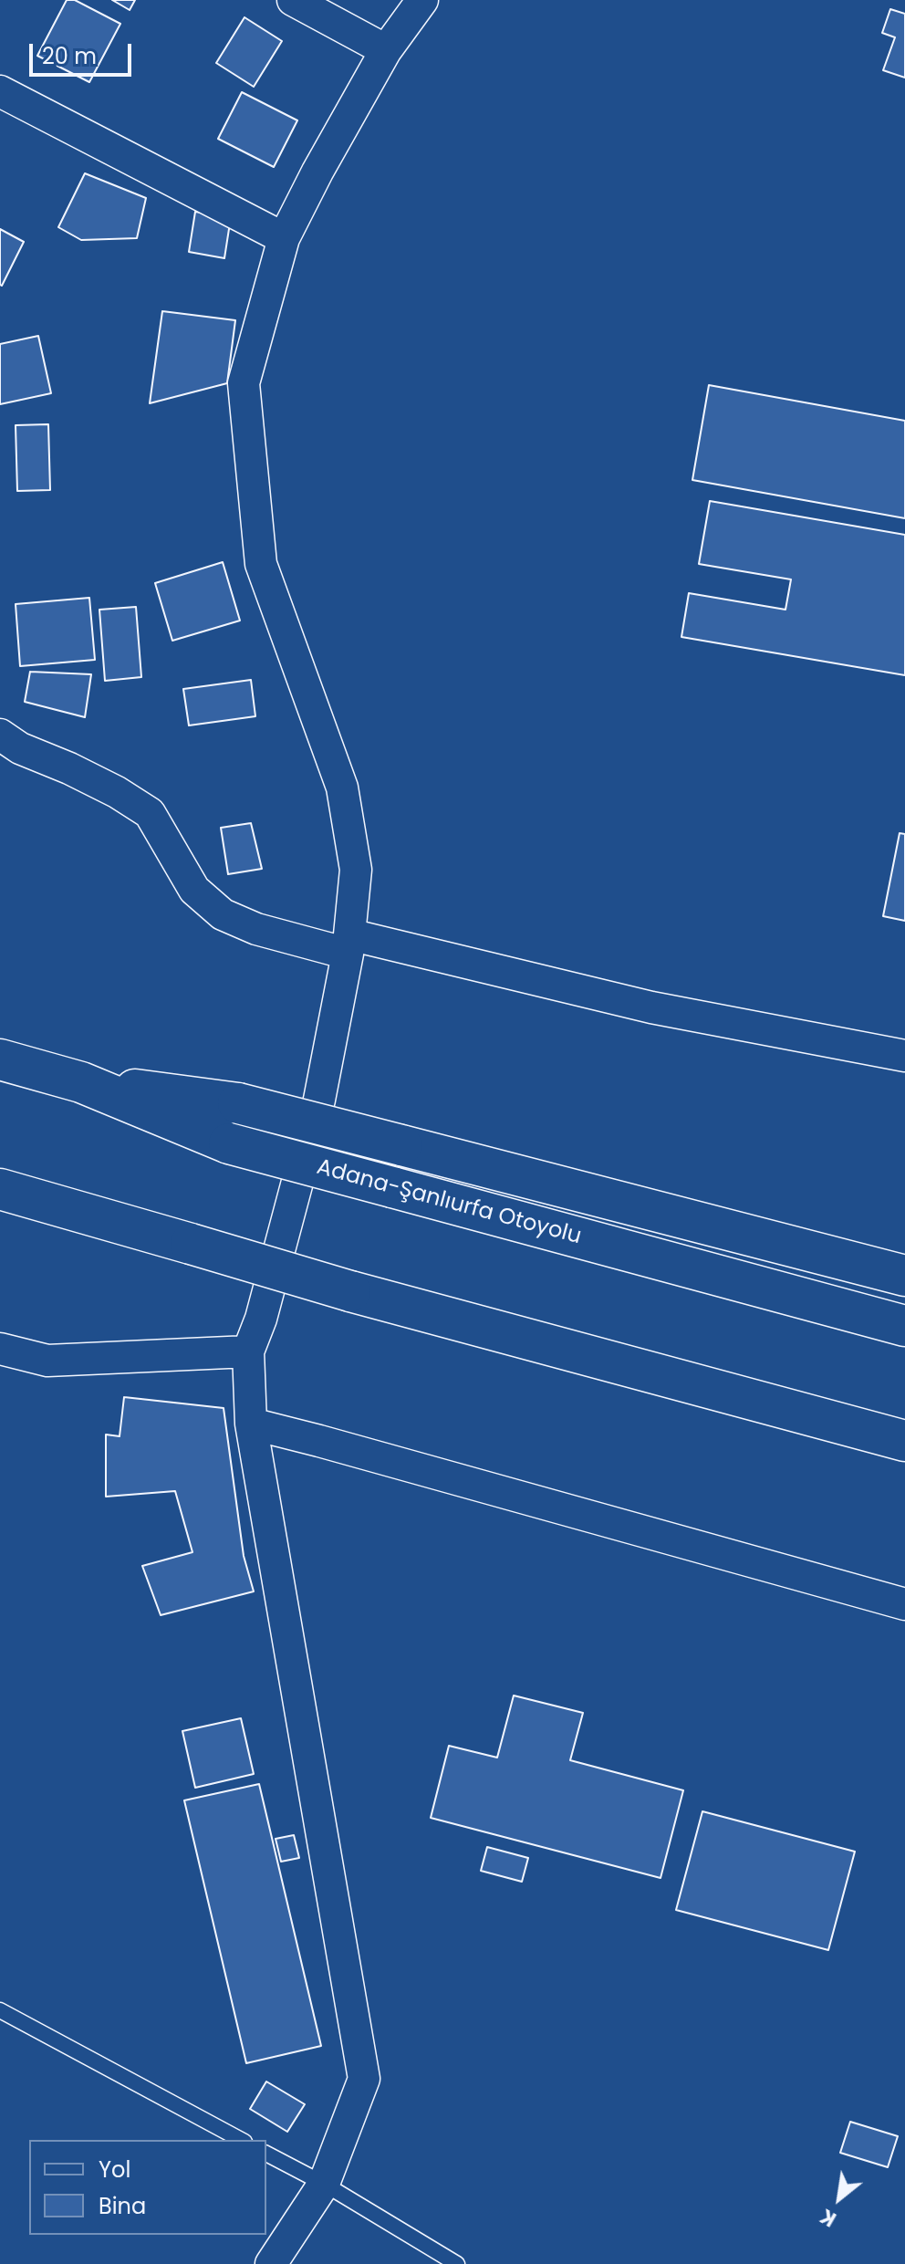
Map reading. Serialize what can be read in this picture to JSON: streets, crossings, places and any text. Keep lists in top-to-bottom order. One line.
{"streets":{"highway":["Adana-Şanlıurfa Otoyolu"]},"legend":["Yol","Bina"],"scale_bar":"20 m","north":"bottom left"}
